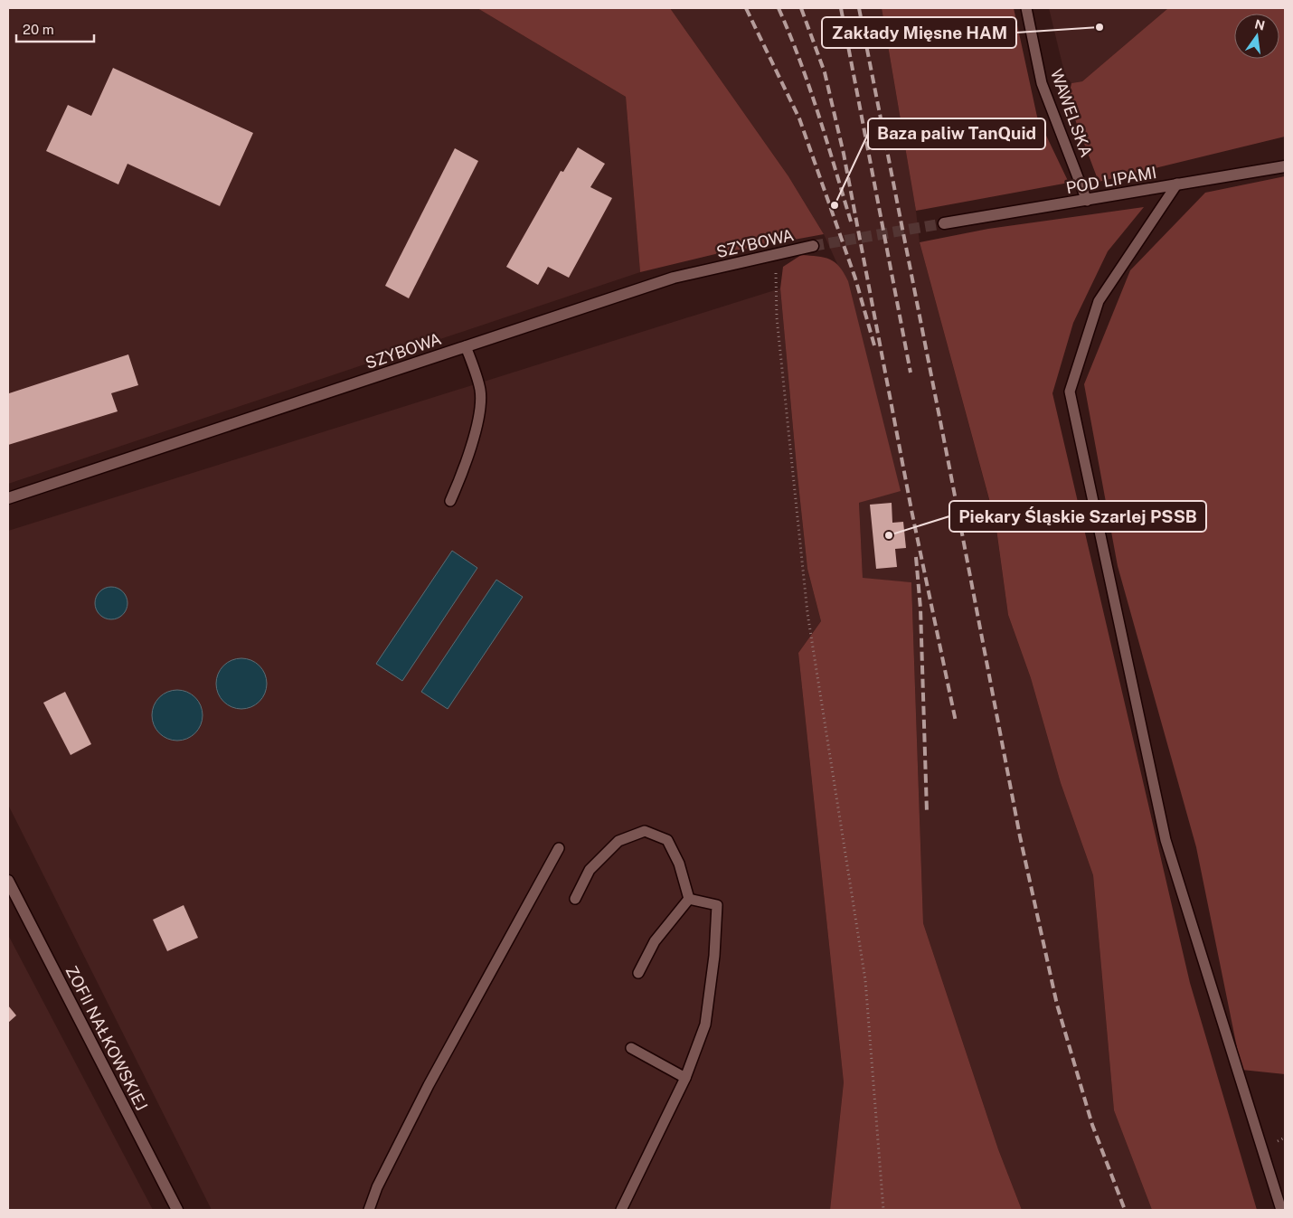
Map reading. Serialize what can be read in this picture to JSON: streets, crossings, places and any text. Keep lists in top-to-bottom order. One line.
{"streets":{"street":["POD LIPAMI","SZYBOWA","ZOFII NAŁKOWSKIEJ"],"lane":["WAWELSKA"]},"crossings":[["WAWELSKA","POD LIPAMI"]],"places":["Zakłady Mięsne HAM","Baza paliw TanQuid","Piekary Śląskie Szarlej PSSB"],"scale_bar":"20 m","north":"top"}
